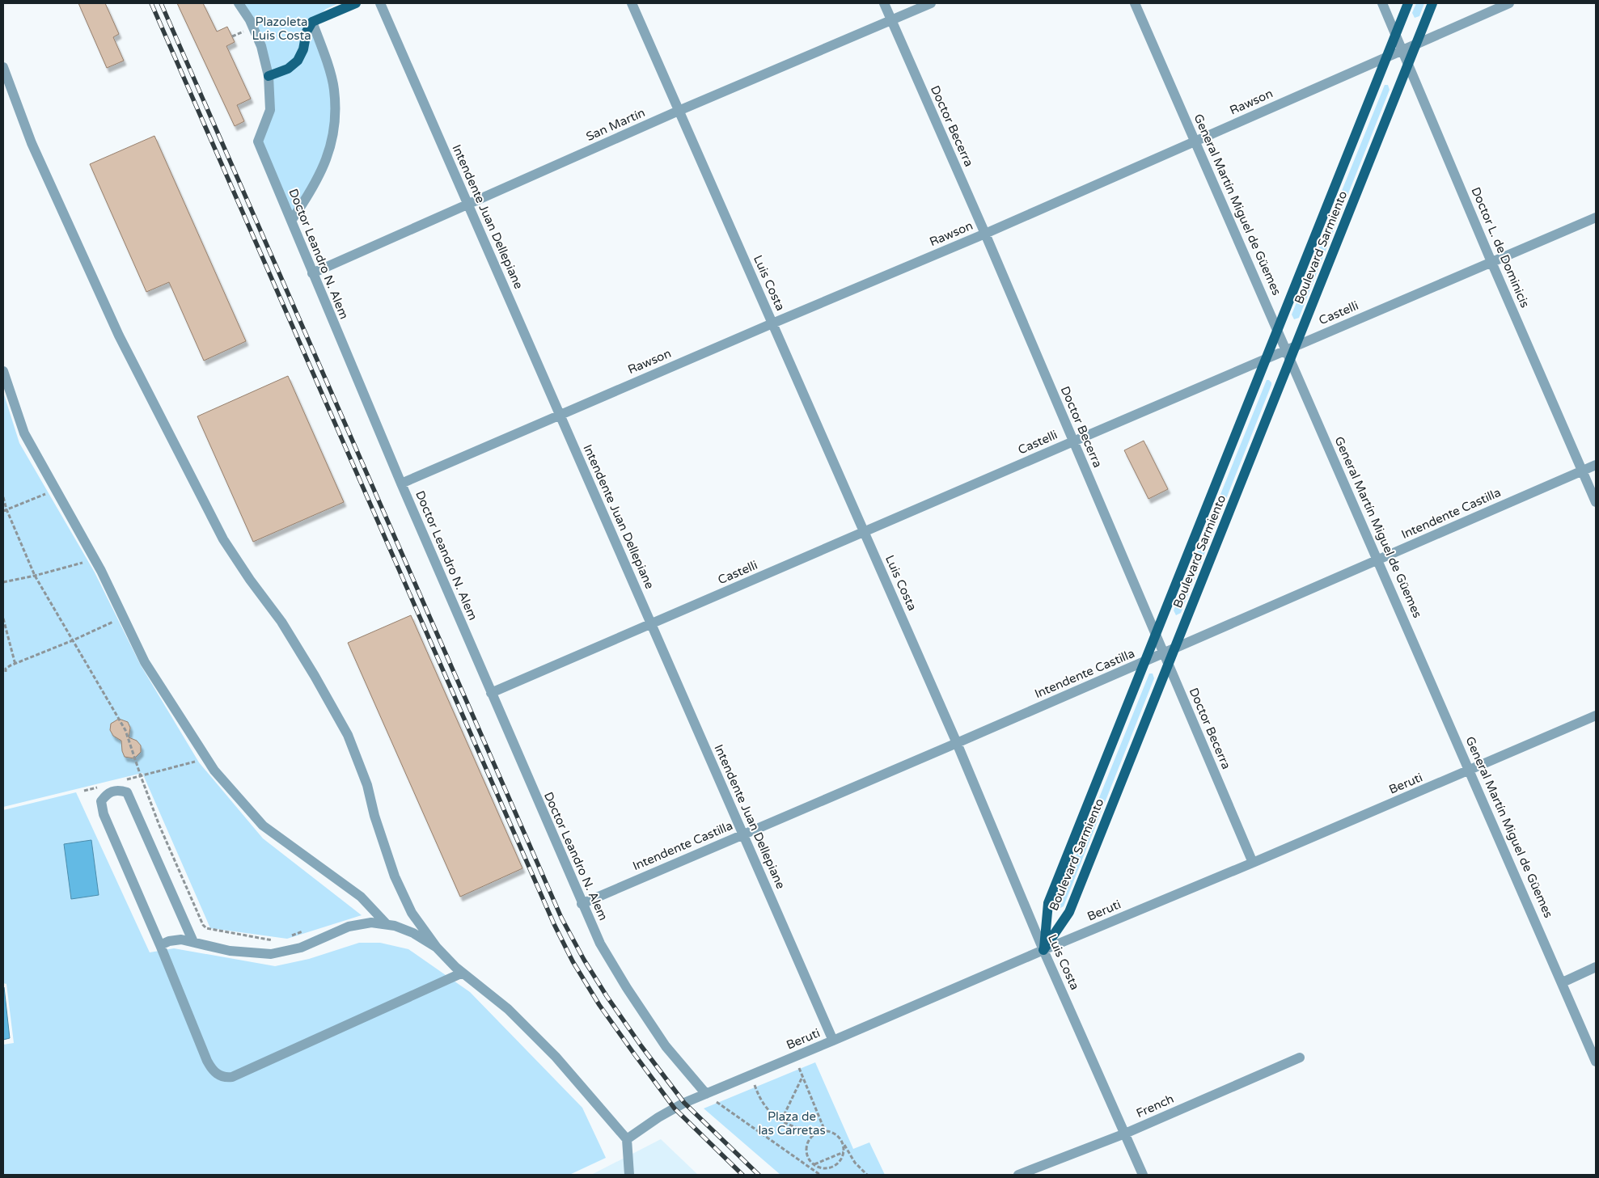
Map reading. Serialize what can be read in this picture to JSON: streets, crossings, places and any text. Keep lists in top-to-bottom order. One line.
{"streets":{"main road":["Boulevard Sarmiento"],"street":["Rawson","San Martín","Doctor Becerra","General Martín Miguel de Güemes","Intendente Juan Dellepiane","Doctor L. de Dominicis","Doctor Leandro N. Alem","Luis Costa","Castelli","Intendente Castilla","Beruti","French"]},"crossings":[["Rawson","Doctor Becerra"],["Rawson","General Martín Miguel de Güemes"],["Rawson","Intendente Juan Dellepiane"],["Rawson","Boulevard Sarmiento"],["Rawson","Doctor L. de Dominicis"],["Rawson","Doctor Leandro N. Alem"],["Rawson","Luis Costa"],["San Martín","Doctor Becerra"],["San Martín","Intendente Juan Dellepiane"],["San Martín","Doctor Leandro N. Alem"],["San Martín","Luis Costa"],["Doctor Becerra","Boulevard Sarmiento"],["Doctor Becerra","Castelli"],["Doctor Becerra","Intendente Castilla"],["Doctor Becerra","Beruti"],["General Martín Miguel de Güemes","Boulevard Sarmiento"],["General Martín Miguel de Güemes","Castelli"],["General Martín Miguel de Güemes","Intendente Castilla"],["General Martín Miguel de Güemes","Beruti"],["Intendente Juan Dellepiane","Castelli"],["Intendente Juan Dellepiane","Intendente Castilla"],["Intendente Juan Dellepiane","Beruti"],["Boulevard Sarmiento","Doctor L. de Dominicis"],["Boulevard Sarmiento","Luis Costa"],["Boulevard Sarmiento","Castelli"],["Boulevard Sarmiento","Intendente Castilla"],["Boulevard Sarmiento","Beruti"],["Doctor L. de Dominicis","Castelli"],["Doctor L. de Dominicis","Intendente Castilla"],["Doctor Leandro N. Alem","Castelli"],["Doctor Leandro N. Alem","Intendente Castilla"],["Doctor Leandro N. Alem","Beruti"],["Luis Costa","Castelli"],["Luis Costa","Intendente Castilla"],["Luis Costa","Beruti"],["Luis Costa","French"]],"parks":["Plazoleta Luis Costa","Plaza de las Carretas"]}
